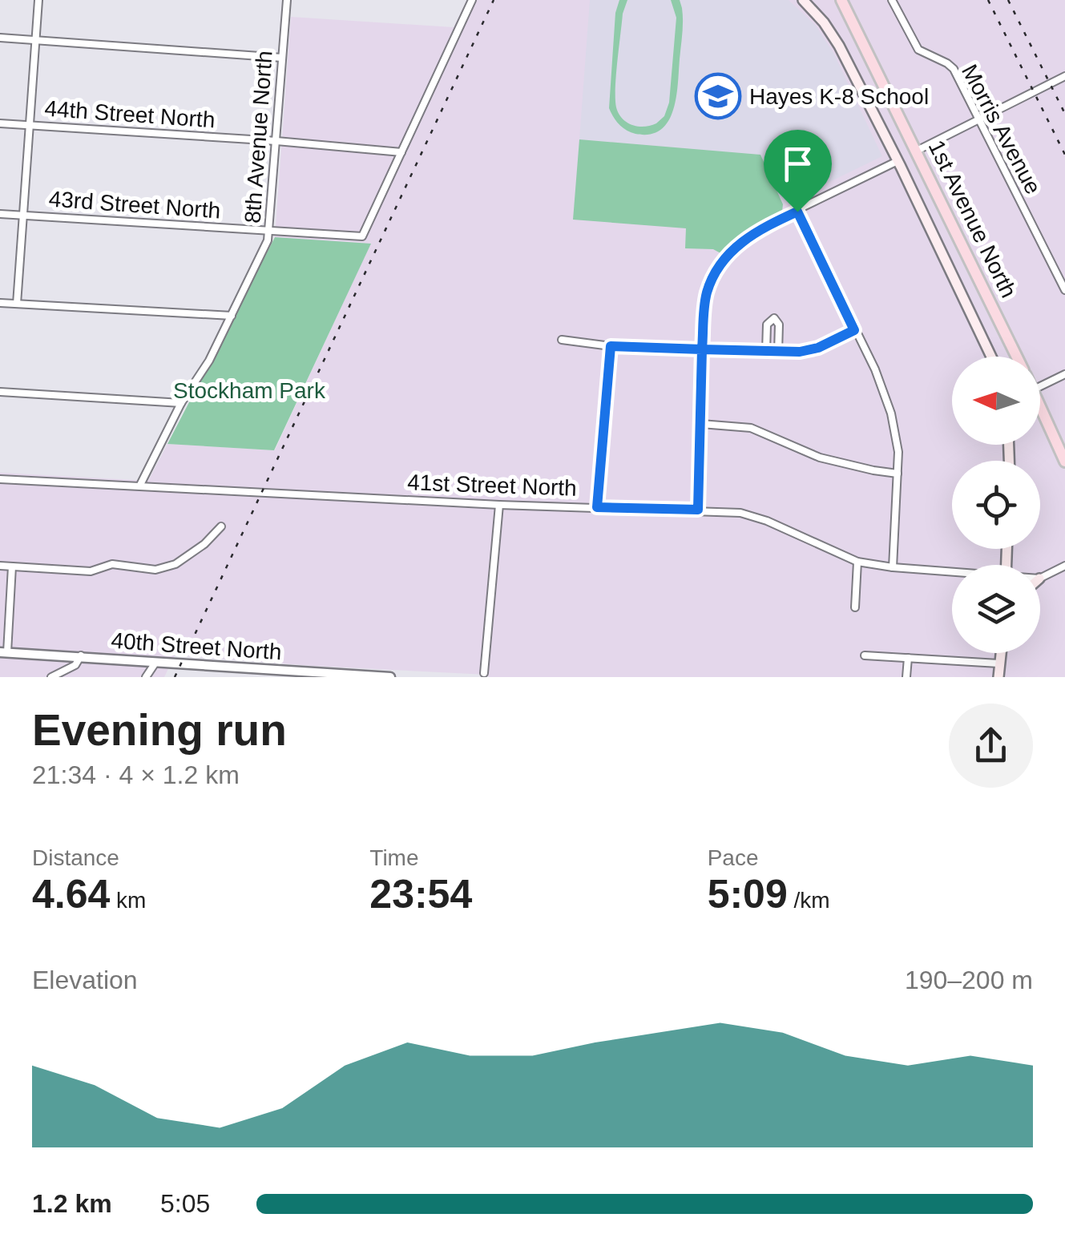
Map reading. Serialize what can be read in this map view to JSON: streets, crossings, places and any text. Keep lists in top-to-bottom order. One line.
{"streets":{"main road":["1st Avenue North"],"street":["44th Street North","Morris Avenue","8th Avenue North","43rd Street North","41st Street North","40th Street North"]},"crossings":[["44th Street North","8th Avenue North"],["44th Street North","43rd Street North"],["8th Avenue North","43rd Street North"],["8th Avenue North","41st Street North"]],"parks":["Stockham Park"],"places":{"school or university":["Hayes K-8 School"]},"north":"left","page":{"heading":["Evening run","21:34 · 4 × 1.2 km"],"stats":[["Distance","4.64 km"],["Time","23:54"],["Pace","5:09 /km"]],"chart":["Elevation","190–200 m"],"list":[{"name":"1.2 km","note":"5:05"}]}}
